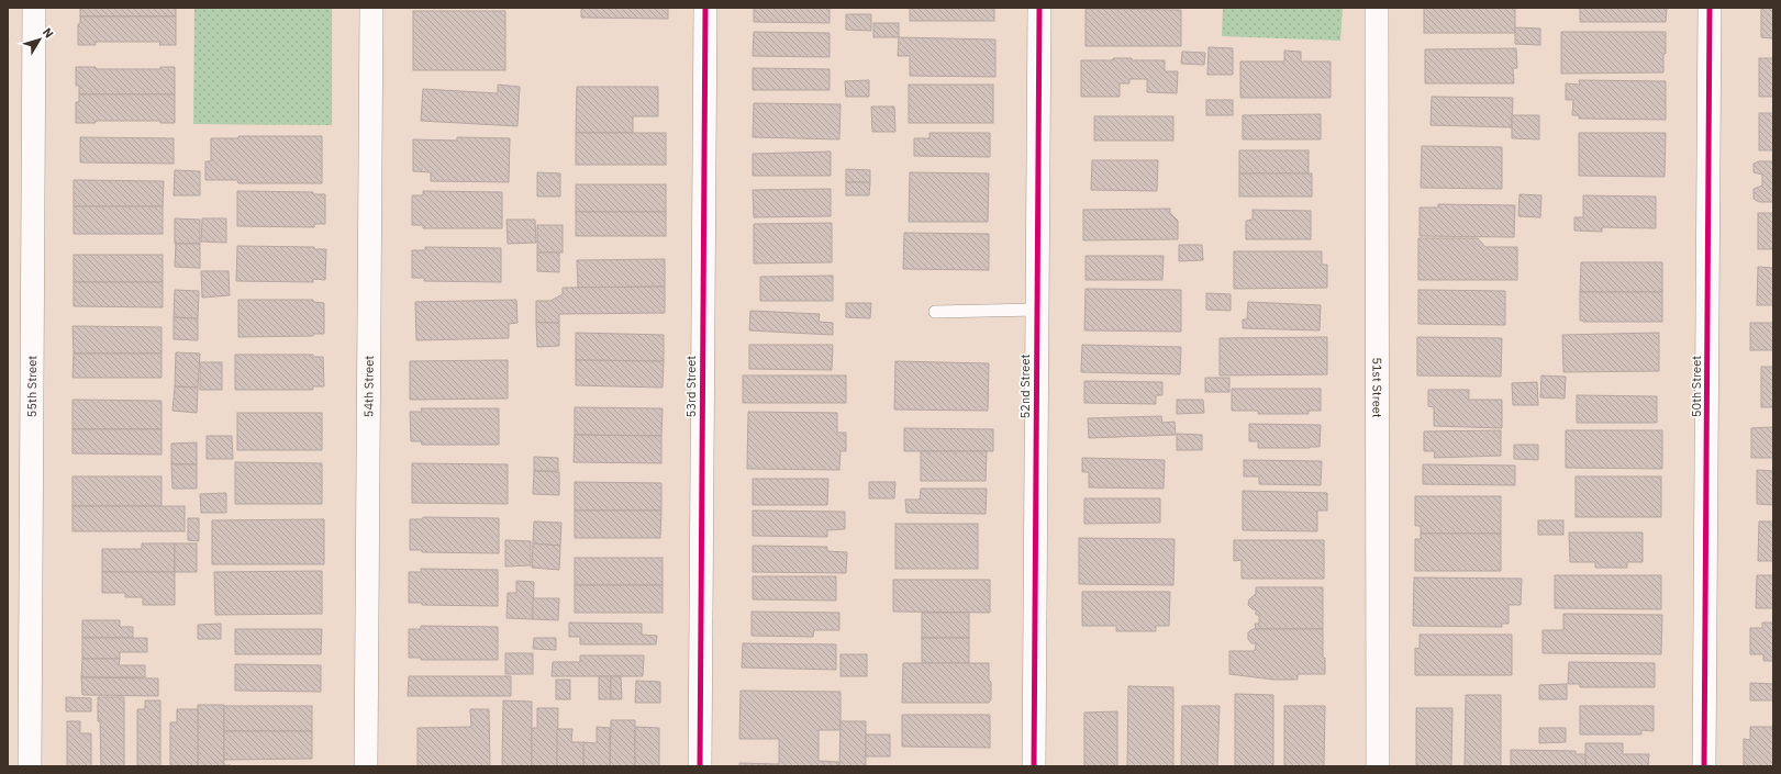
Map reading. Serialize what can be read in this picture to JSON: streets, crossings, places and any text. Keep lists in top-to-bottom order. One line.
{"streets":{"street":["54th Street","53rd Street","52nd Street","51st Street","50th Street","55th Street"]},"north":"top right"}
